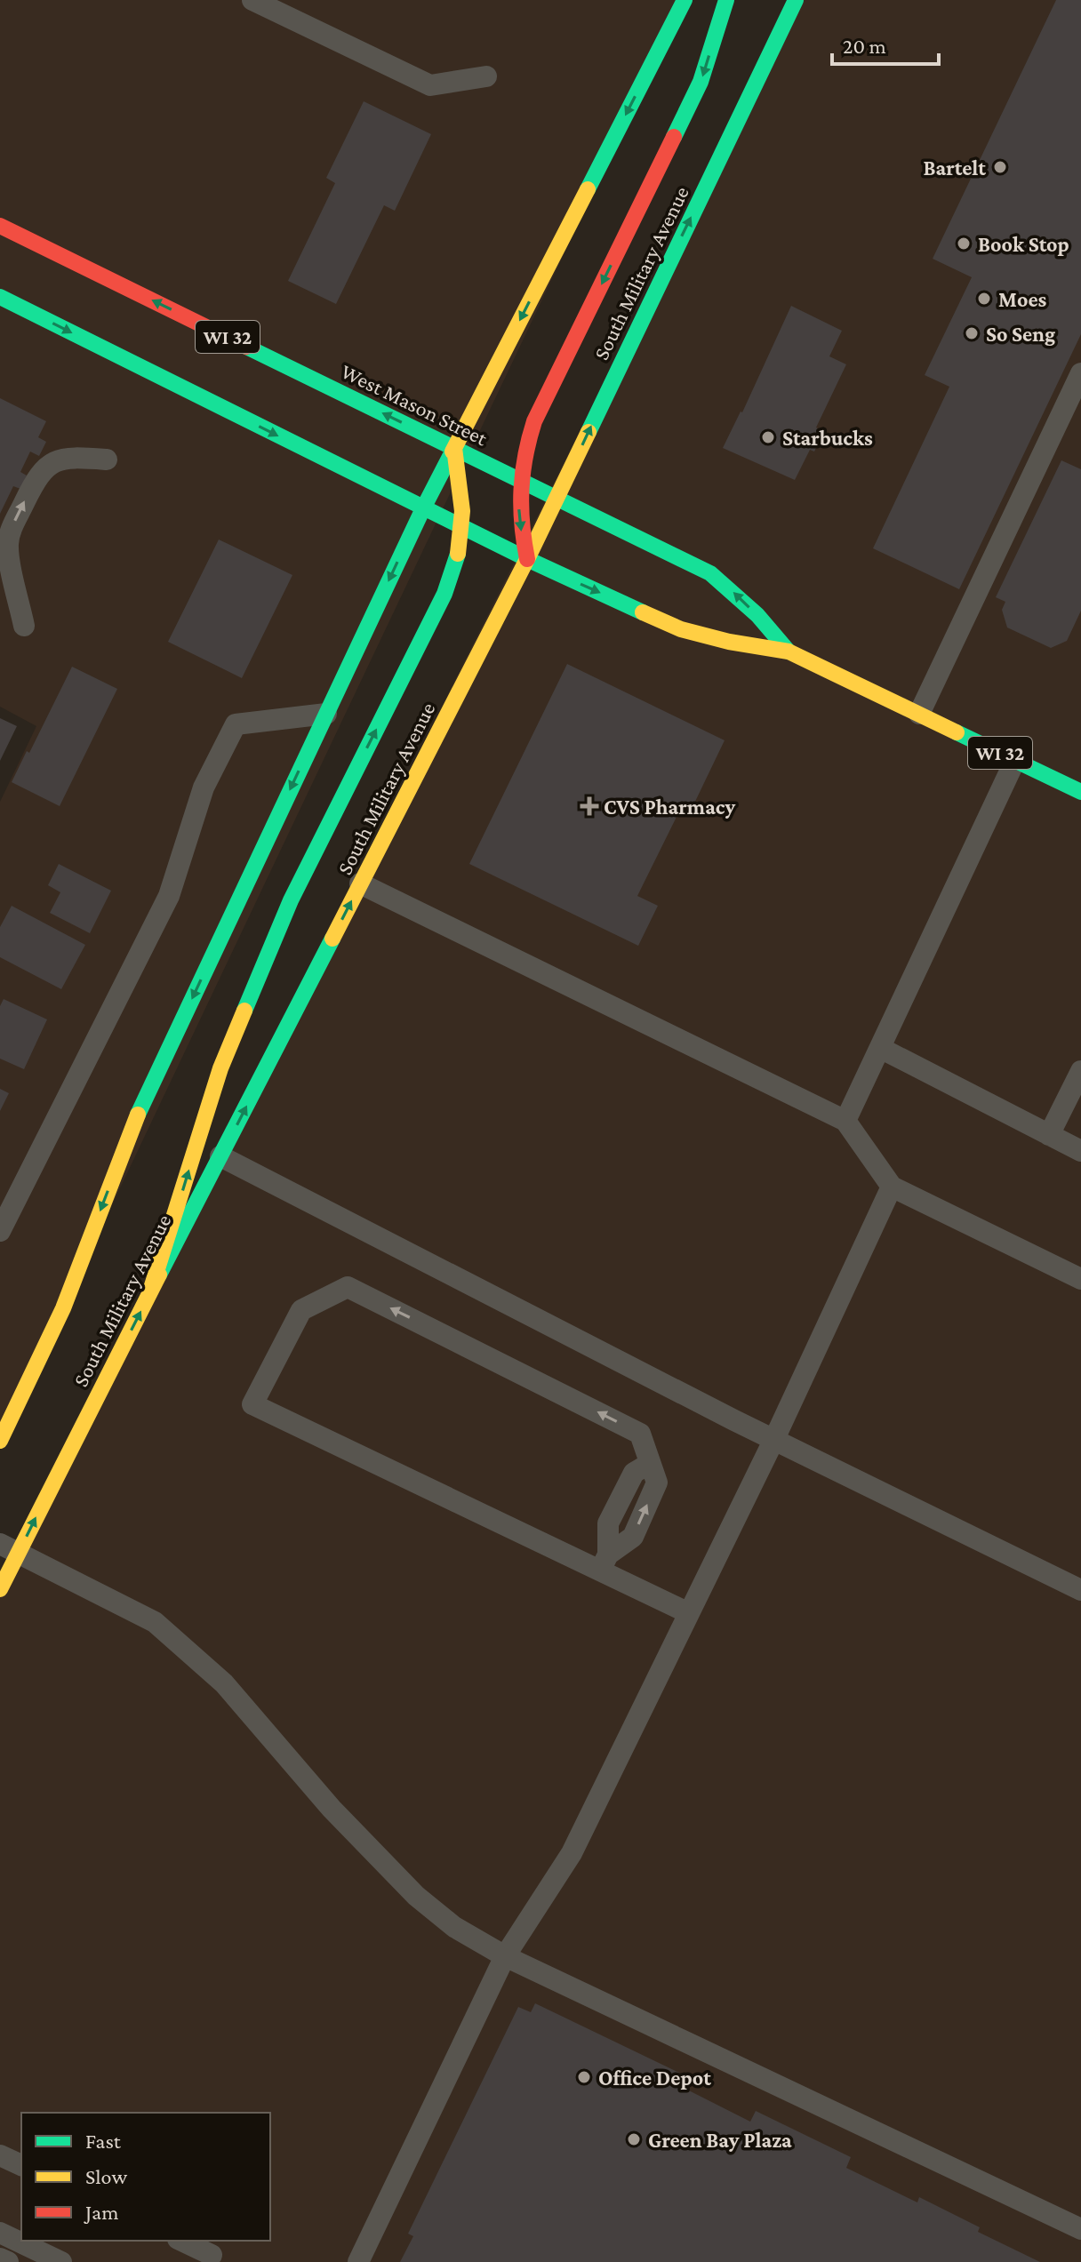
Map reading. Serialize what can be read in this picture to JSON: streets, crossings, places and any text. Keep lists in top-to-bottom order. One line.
{"streets":{"main road":["South Military Avenue","WI 32","West Mason Street"]},"crossings":[["South Military Avenue","West Mason Street"]],"places":{"other":["Bartelt","Book Stop","Moes","So Seng","Starbucks","Office Depot","Green Bay Plaza"],"health":["CVS Pharmacy"]},"legend":["Fast","Slow","Jam"],"scale_bar":"20 m"}
